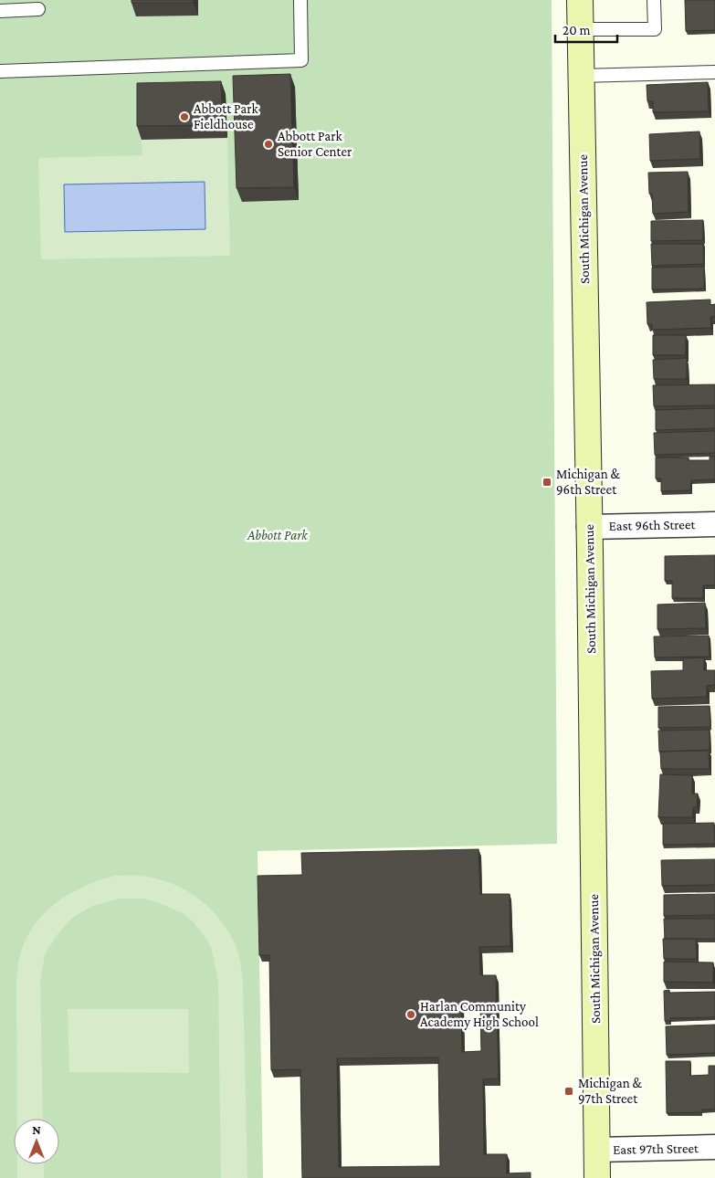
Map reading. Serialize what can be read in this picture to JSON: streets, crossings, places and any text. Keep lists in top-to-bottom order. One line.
{"streets":{"main road":["South Michigan Avenue"],"street":["East 96th Street","East 97th Street"]},"crossings":[["South Michigan Avenue","East 96th Street"],["South Michigan Avenue","East 97th Street"]],"parks":["Abbott Park"],"places":{"other":["Abbott Park Fieldhouse","Abbott Park Senior Center","Harlan Community Academy High School"],"transit":["Michigan & 96th Street","Michigan & 97th Street"]},"scale_bar":"20 m","north":"top"}
